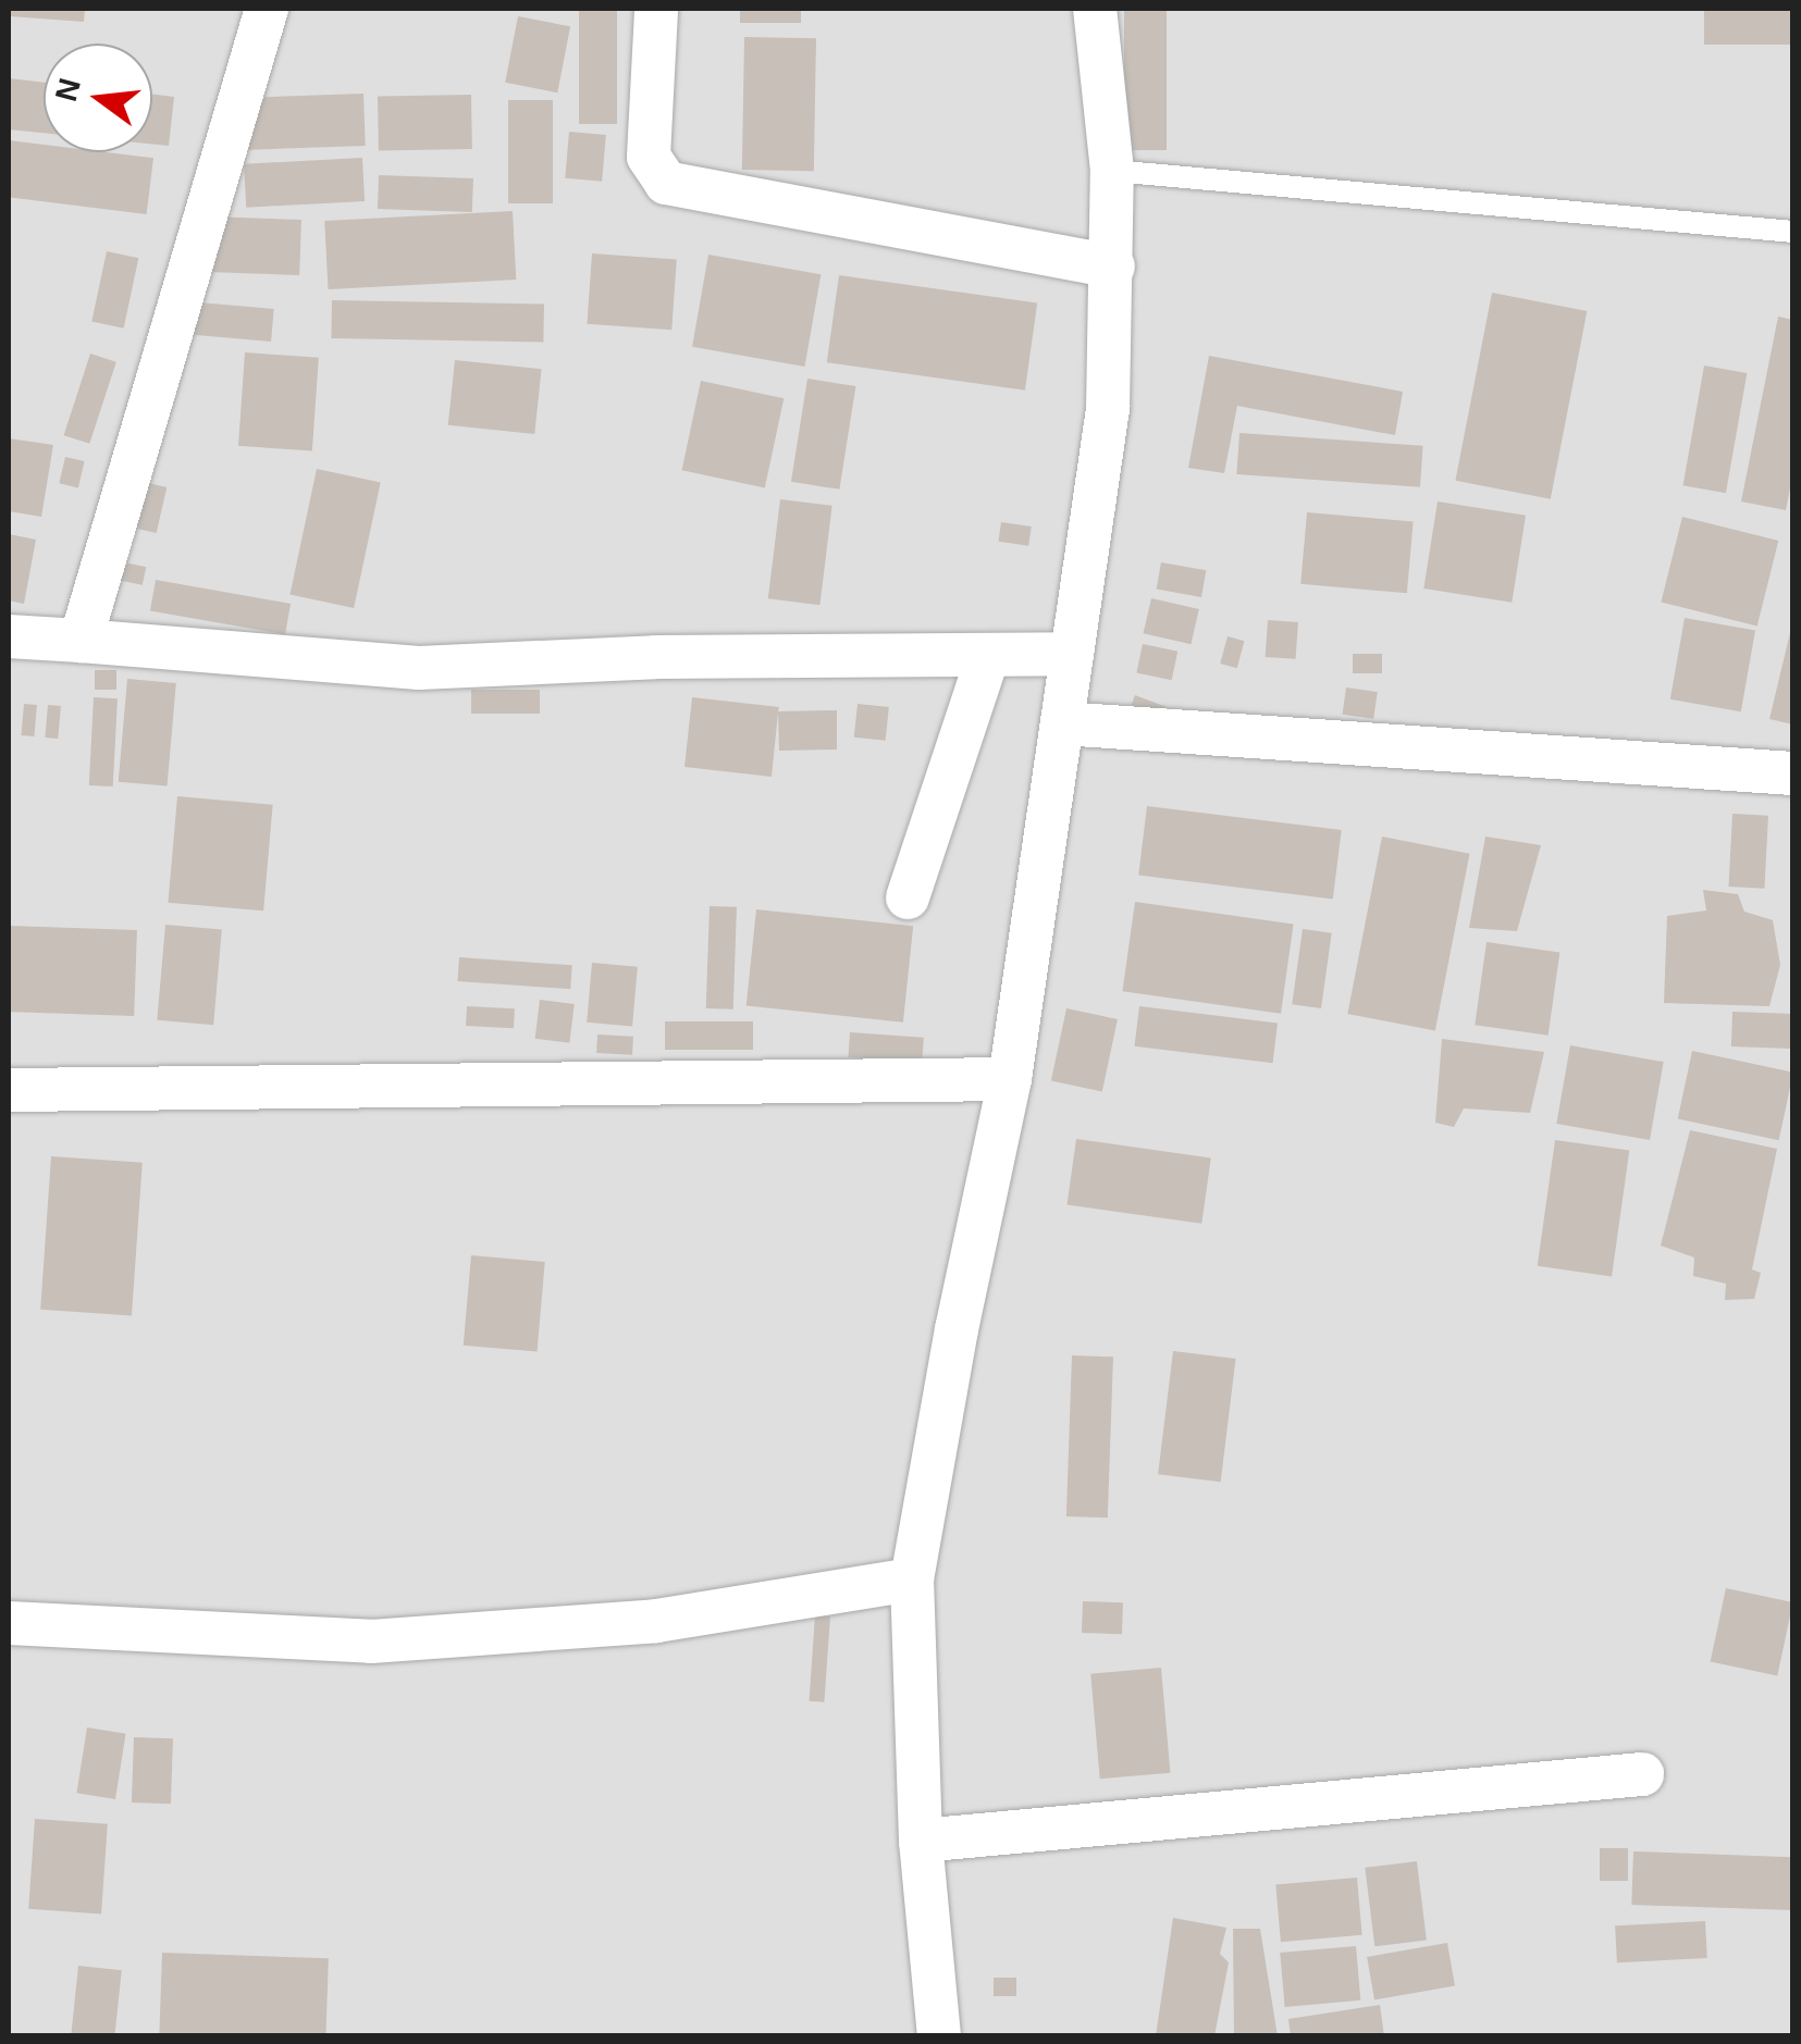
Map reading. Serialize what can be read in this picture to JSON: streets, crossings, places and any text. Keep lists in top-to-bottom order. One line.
{"north":"left"}
